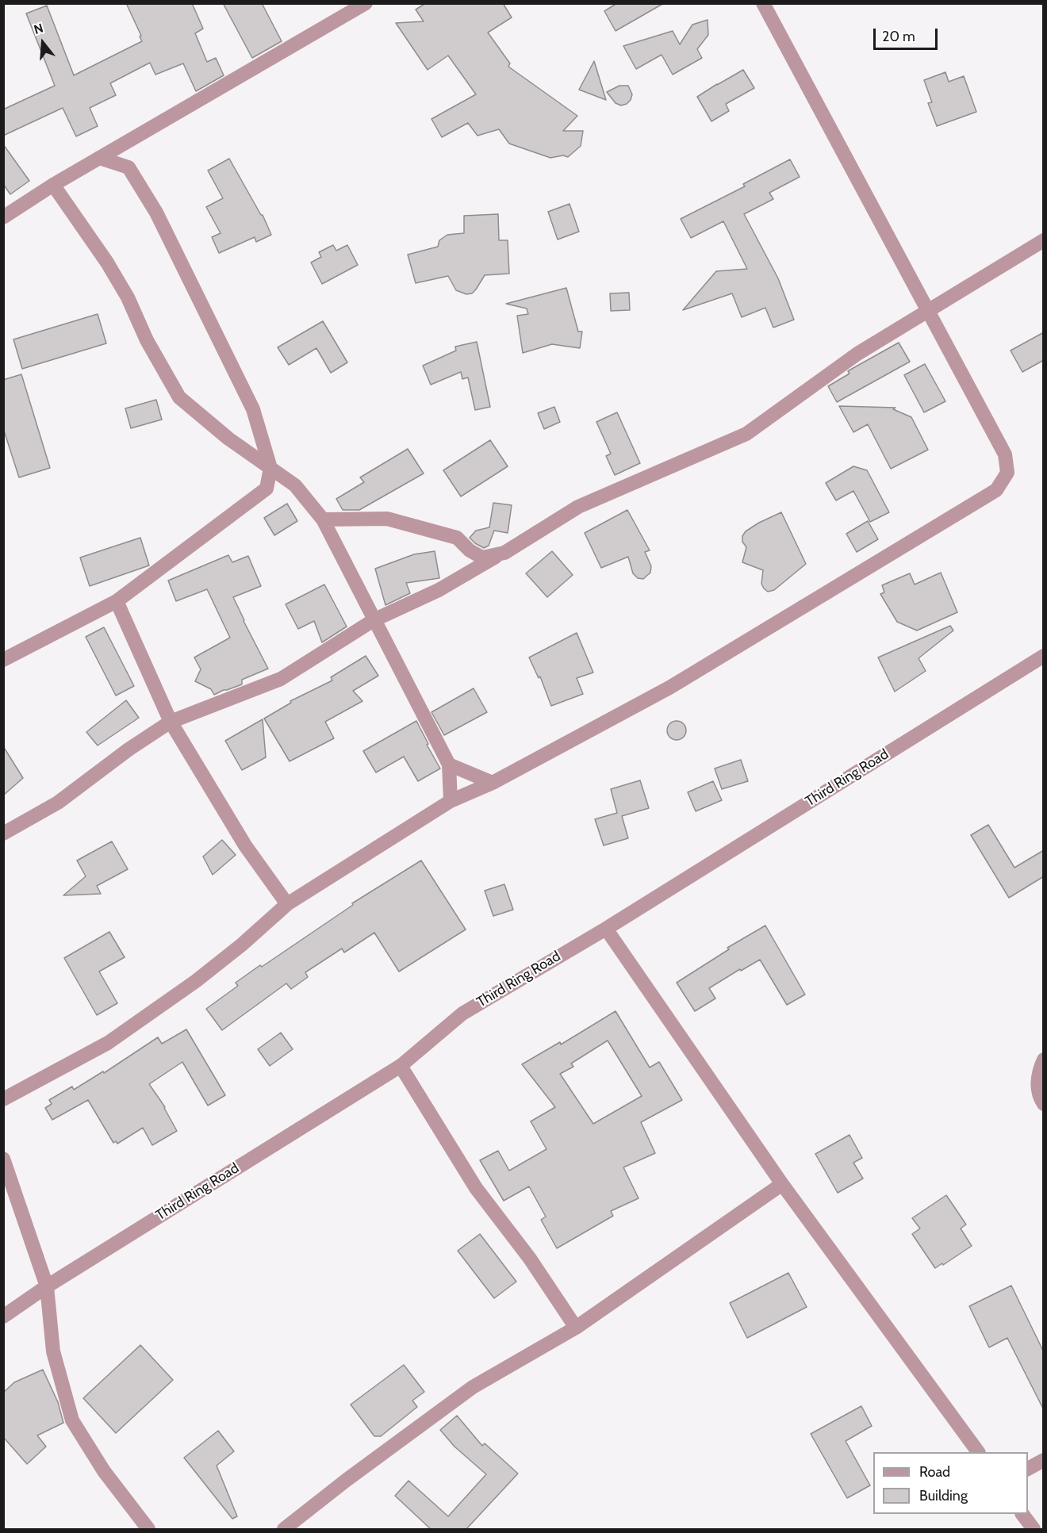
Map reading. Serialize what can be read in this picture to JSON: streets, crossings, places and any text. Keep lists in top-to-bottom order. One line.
{"streets":{"street":["Third Ring Road"]},"legend":["Road","Building"],"scale_bar":"20 m","north":"top"}
